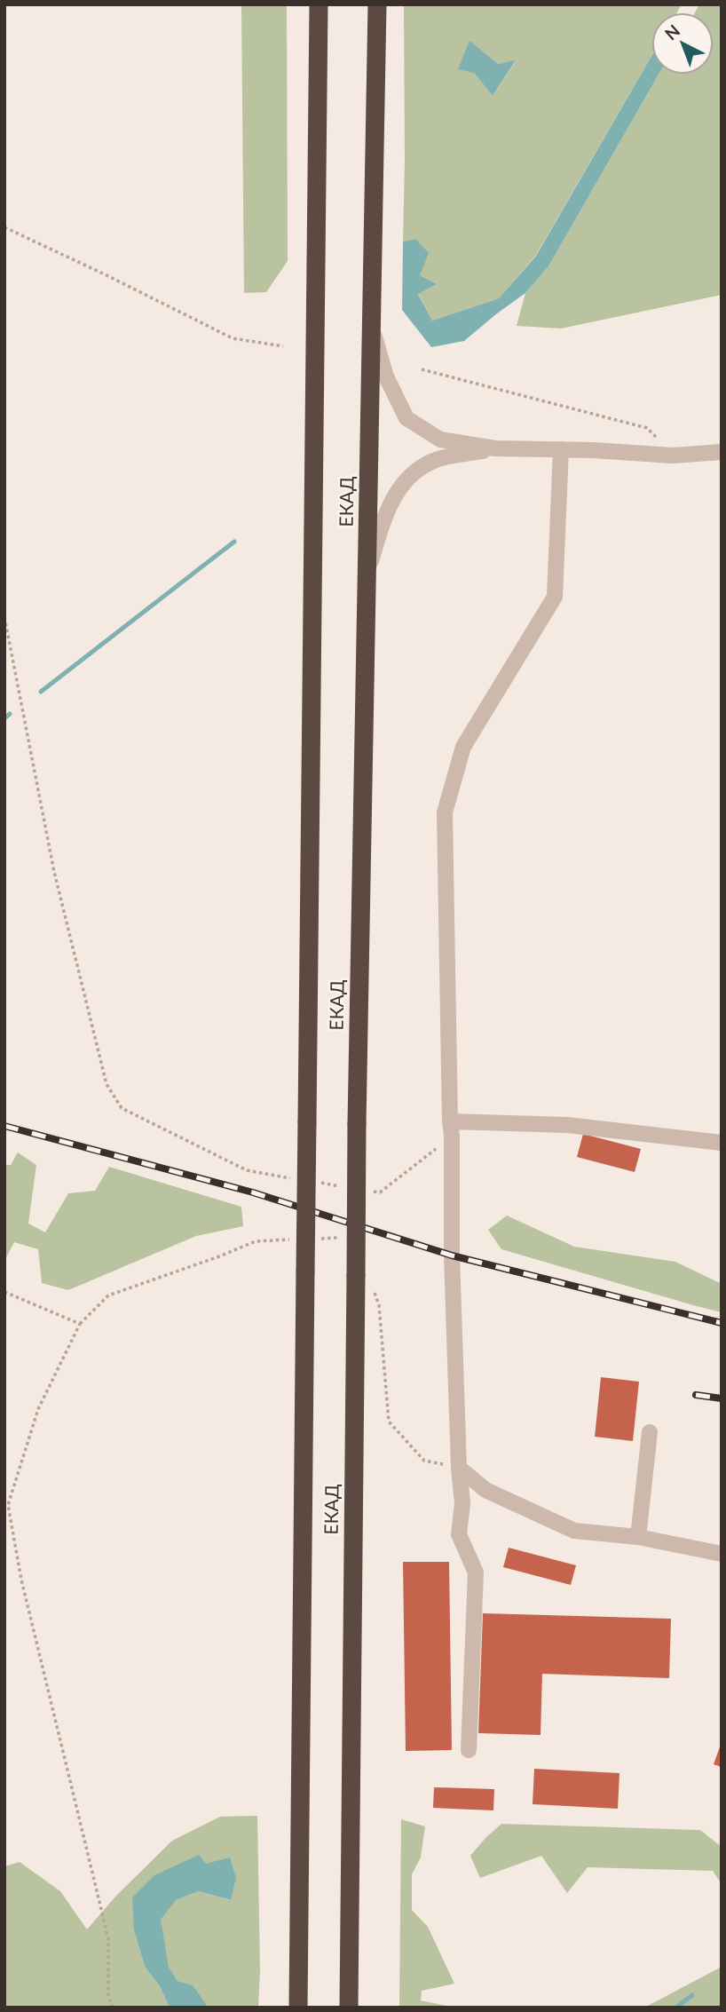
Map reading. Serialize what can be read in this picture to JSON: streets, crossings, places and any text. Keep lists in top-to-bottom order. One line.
{"streets":{"highway":["ЕКАД"]},"north":"top left"}
